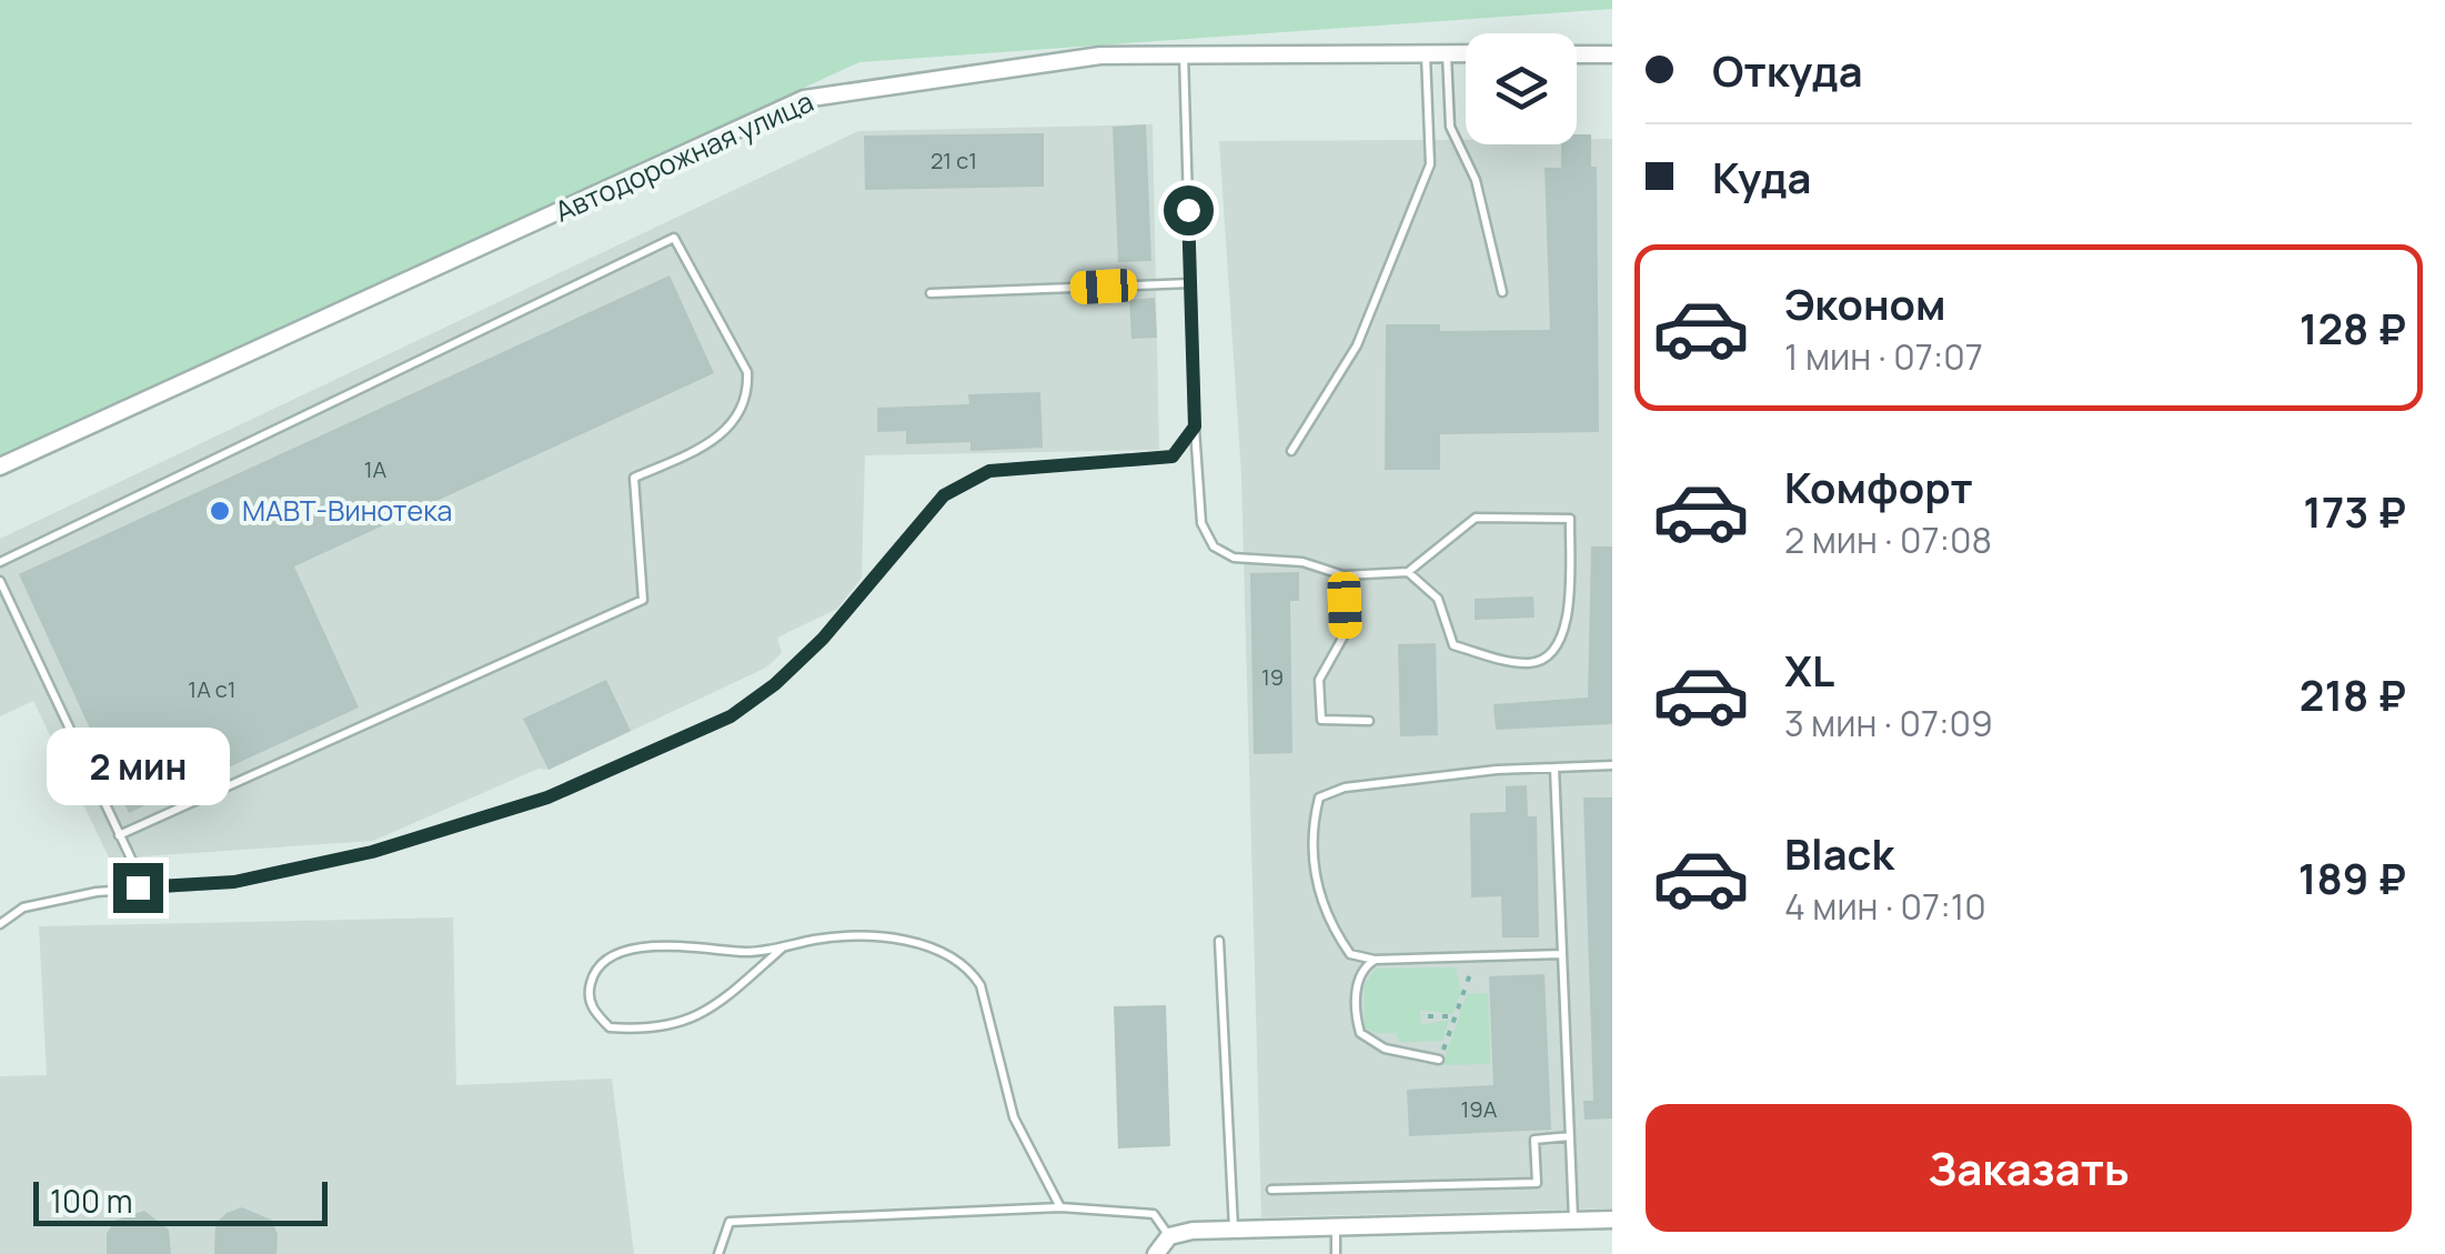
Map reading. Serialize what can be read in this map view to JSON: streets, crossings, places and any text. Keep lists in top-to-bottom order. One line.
{"streets":{"street":["Автодорожная улица"]},"places":["МАВТ-Винотека"],"house_numbers":["21 с1","1А","19","1А с1","19А"],"scale_bar":"100 m","page":{"banner":["Откуда","Куда"],"list":[{"name":"Эконом","note":"1 мин · 07:07","value":"128 ₽"},{"name":"Комфорт","note":"2 мин · 07:08","value":"173 ₽"},{"name":"XL","note":"3 мин · 07:09","value":"218 ₽"},{"name":"Black","note":"4 мин · 07:10","value":"189 ₽"}],"bubble":"2 мин","buttons":"Заказать","scale":"100 m"}}
